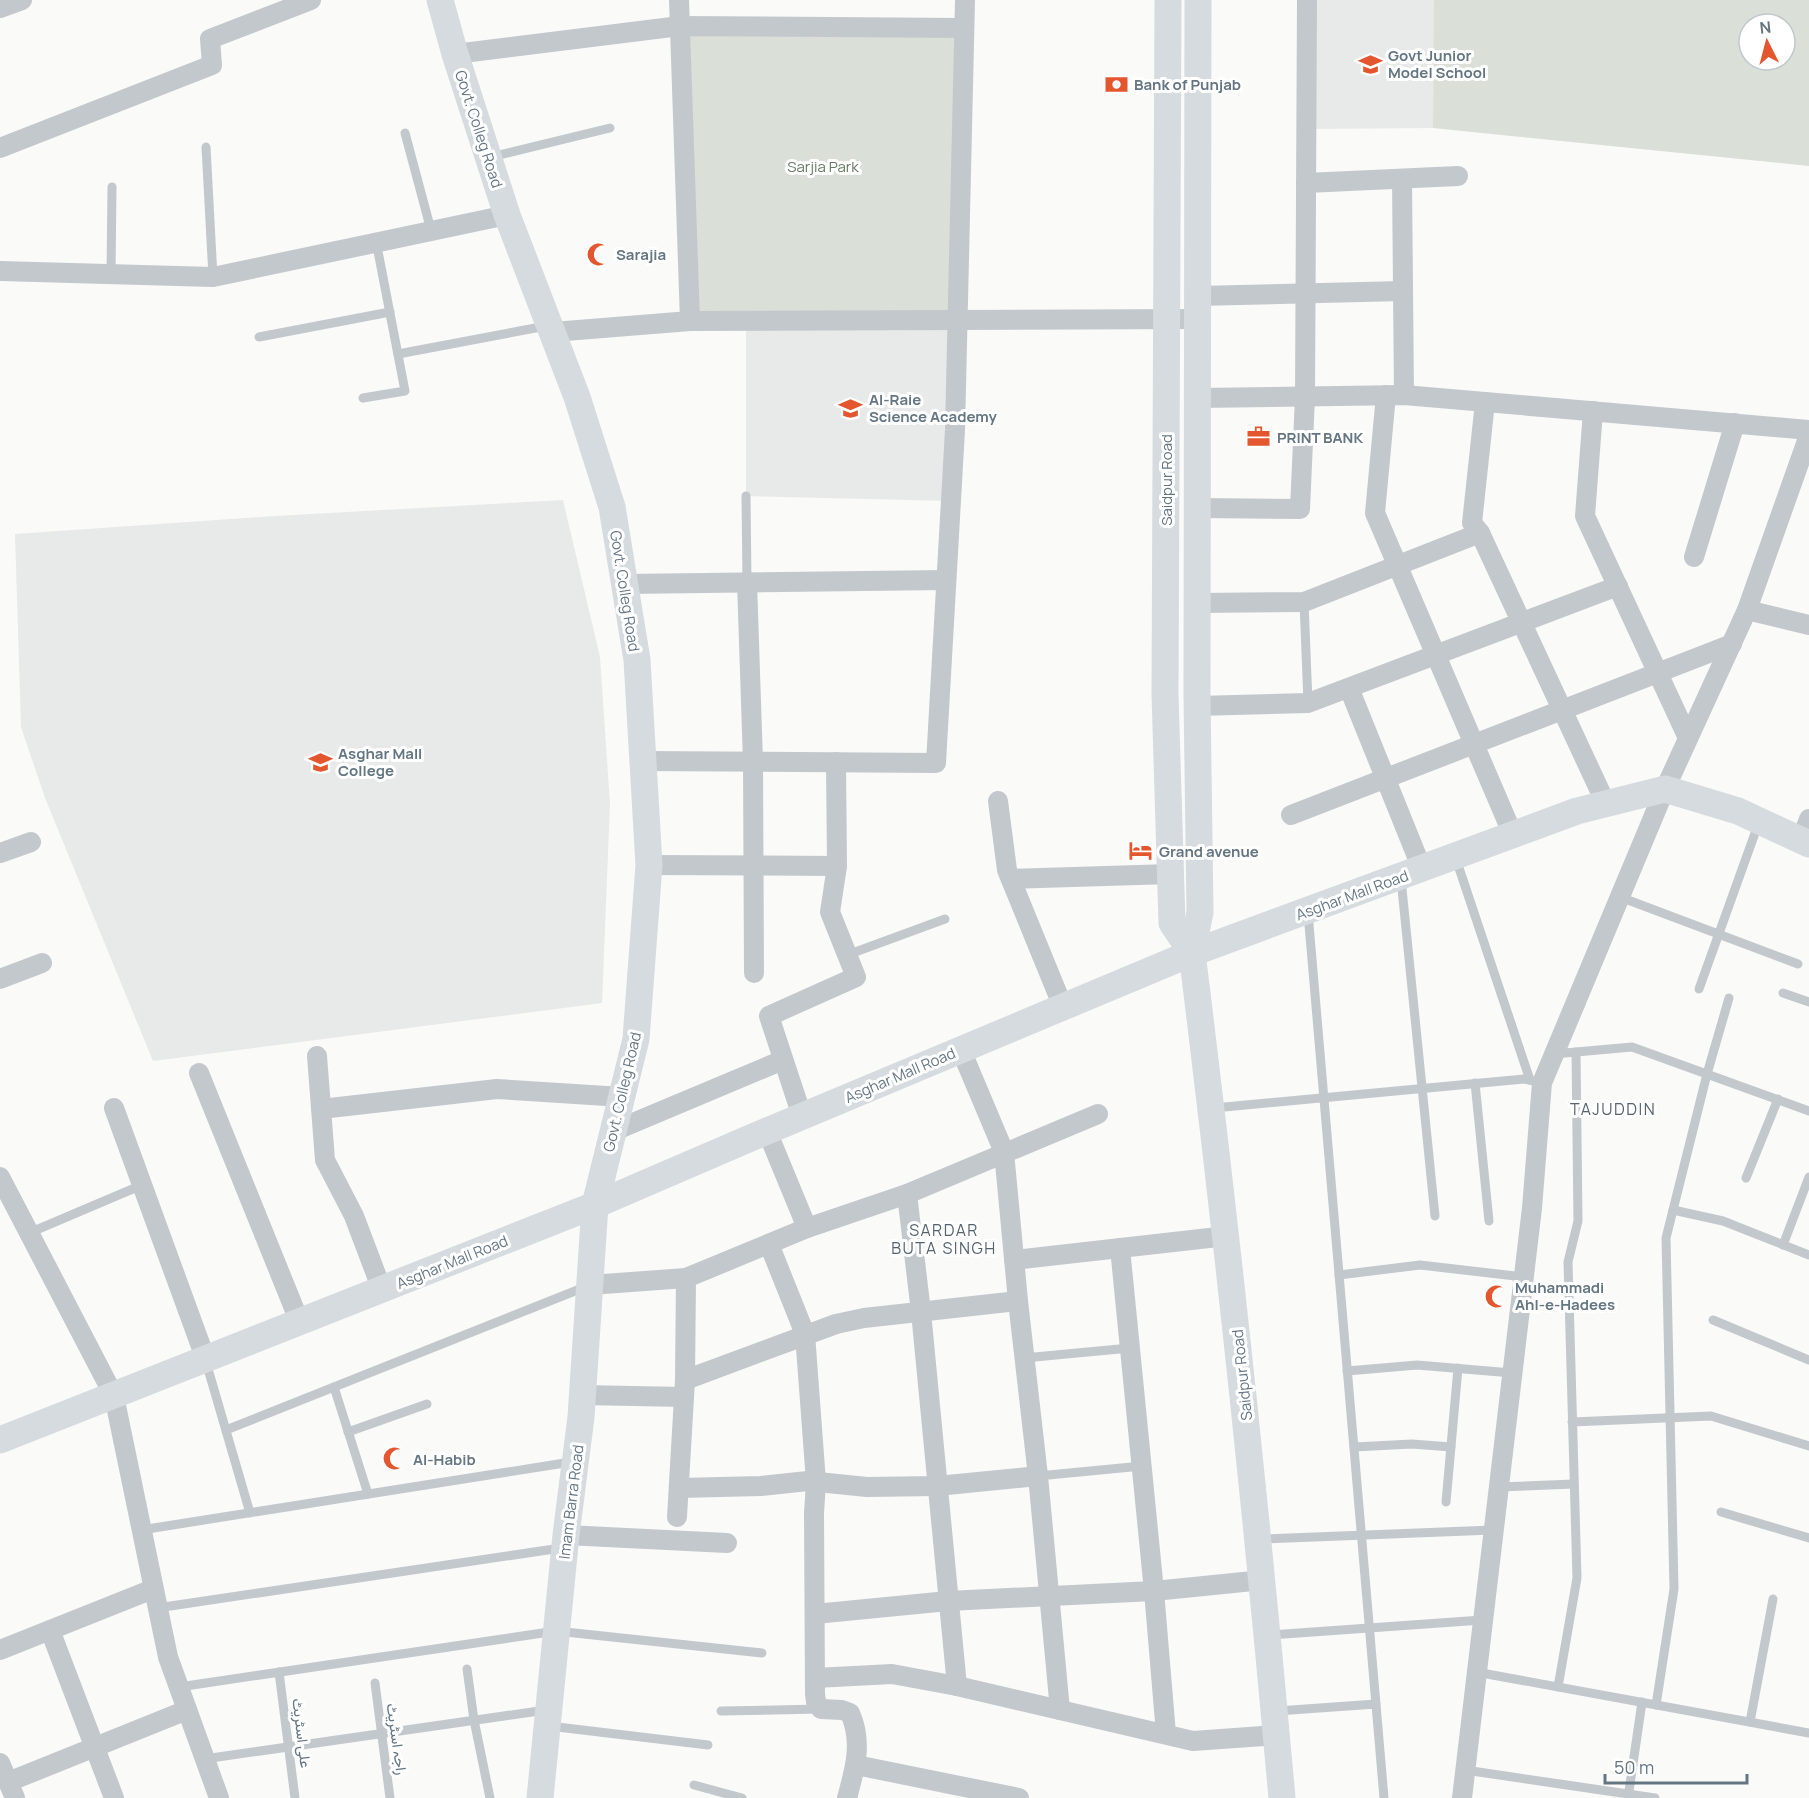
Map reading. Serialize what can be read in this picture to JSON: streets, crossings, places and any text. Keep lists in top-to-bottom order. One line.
{"streets":{"main road":["Govt. Colleg Road","Saidpur Road","Asghar Mall Road","Imam Barra Road"],"lane":["علی اسٹریٹ","راجہ اسٹریٹ"]},"crossings":[["Govt. Colleg Road","Asghar Mall Road"],["Govt. Colleg Road","Imam Barra Road"],["Saidpur Road","Asghar Mall Road"],["Asghar Mall Road","Imam Barra Road"]],"districts":["TAJUDDIN","SARDAR BUTA SINGH"],"parks":["Sarjia Park"],"places":{"school or university":["Govt Junior Model School","Al-Raie Science Academy","Asghar Mall College"],"bank":["Bank of Punjab"],"mosque":["Sarajia","Muhammadi Ahl-e-Hadees","Al-Habib"],"office":["PRINT BANK"],"hotel":["Grand avenue"]},"scale_bar":"50 m","north":"top"}
